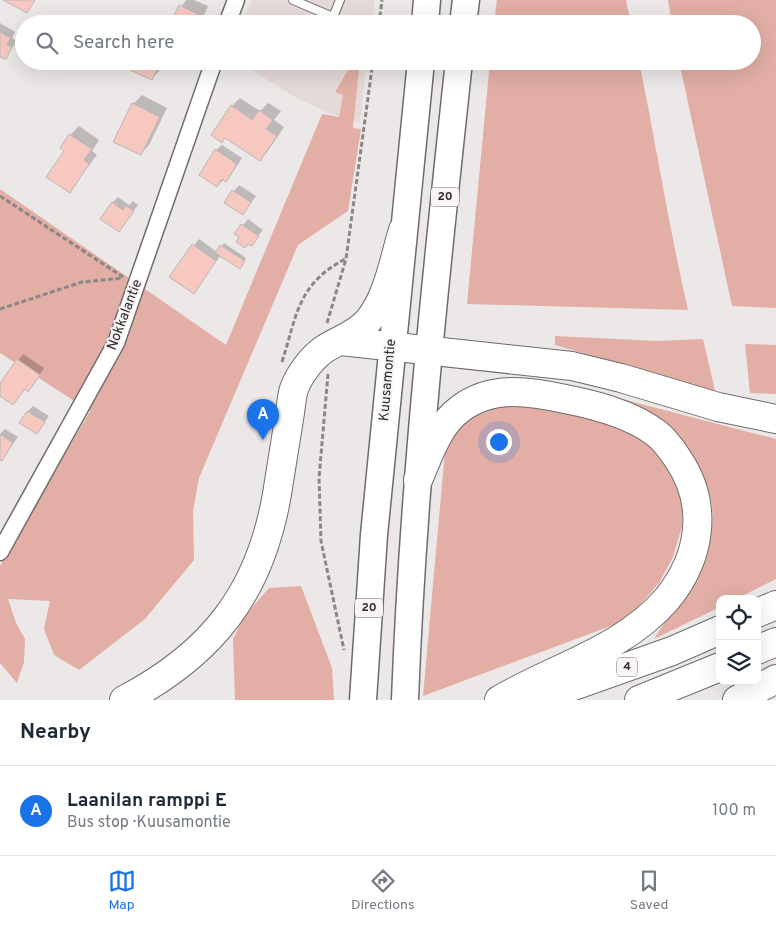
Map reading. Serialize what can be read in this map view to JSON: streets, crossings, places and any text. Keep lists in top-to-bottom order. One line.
{"streets":{"highway":["20","Kuusamontie","4"],"street":["Nokkalantie"]},"page":{"search":"Search here","pins":"A","heading":"Nearby","list":[{"mark":"A","name":"Laanilan ramppi E","note":"Bus stop · Kuusamontie","value":"100 m"}],"nav":["Map","Directions","Saved"]}}
